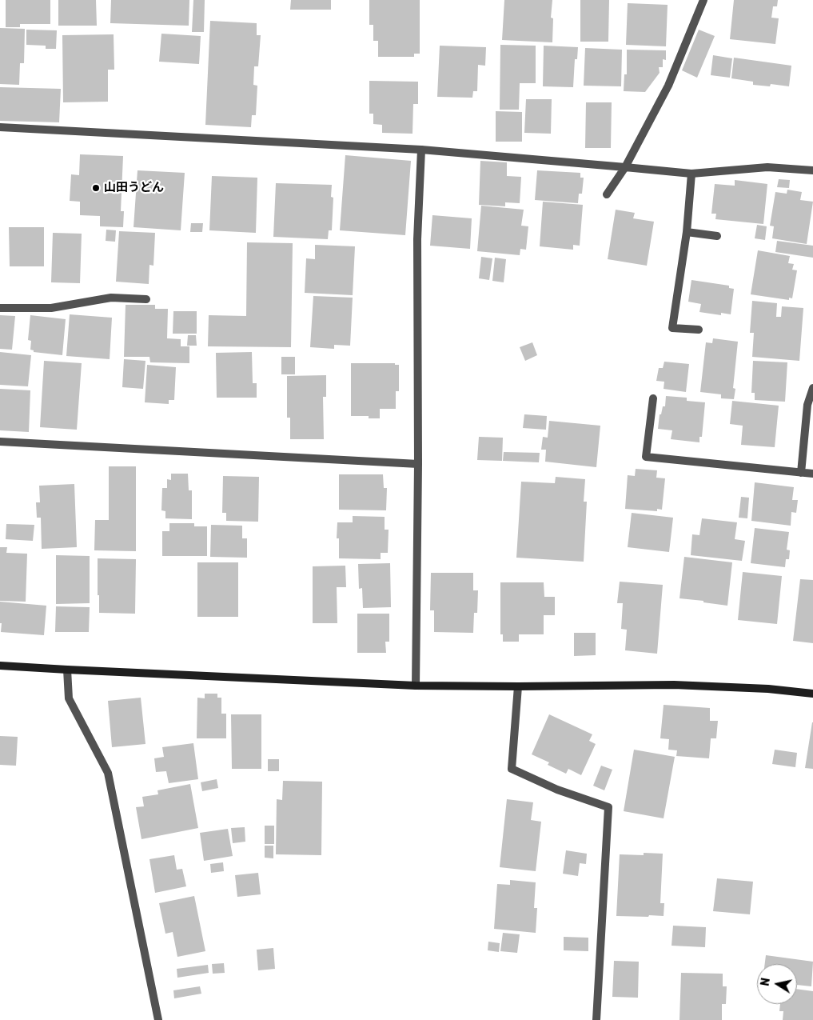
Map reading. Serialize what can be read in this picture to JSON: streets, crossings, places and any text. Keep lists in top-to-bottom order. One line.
{"places":["山田うどん"],"north":"left"}
